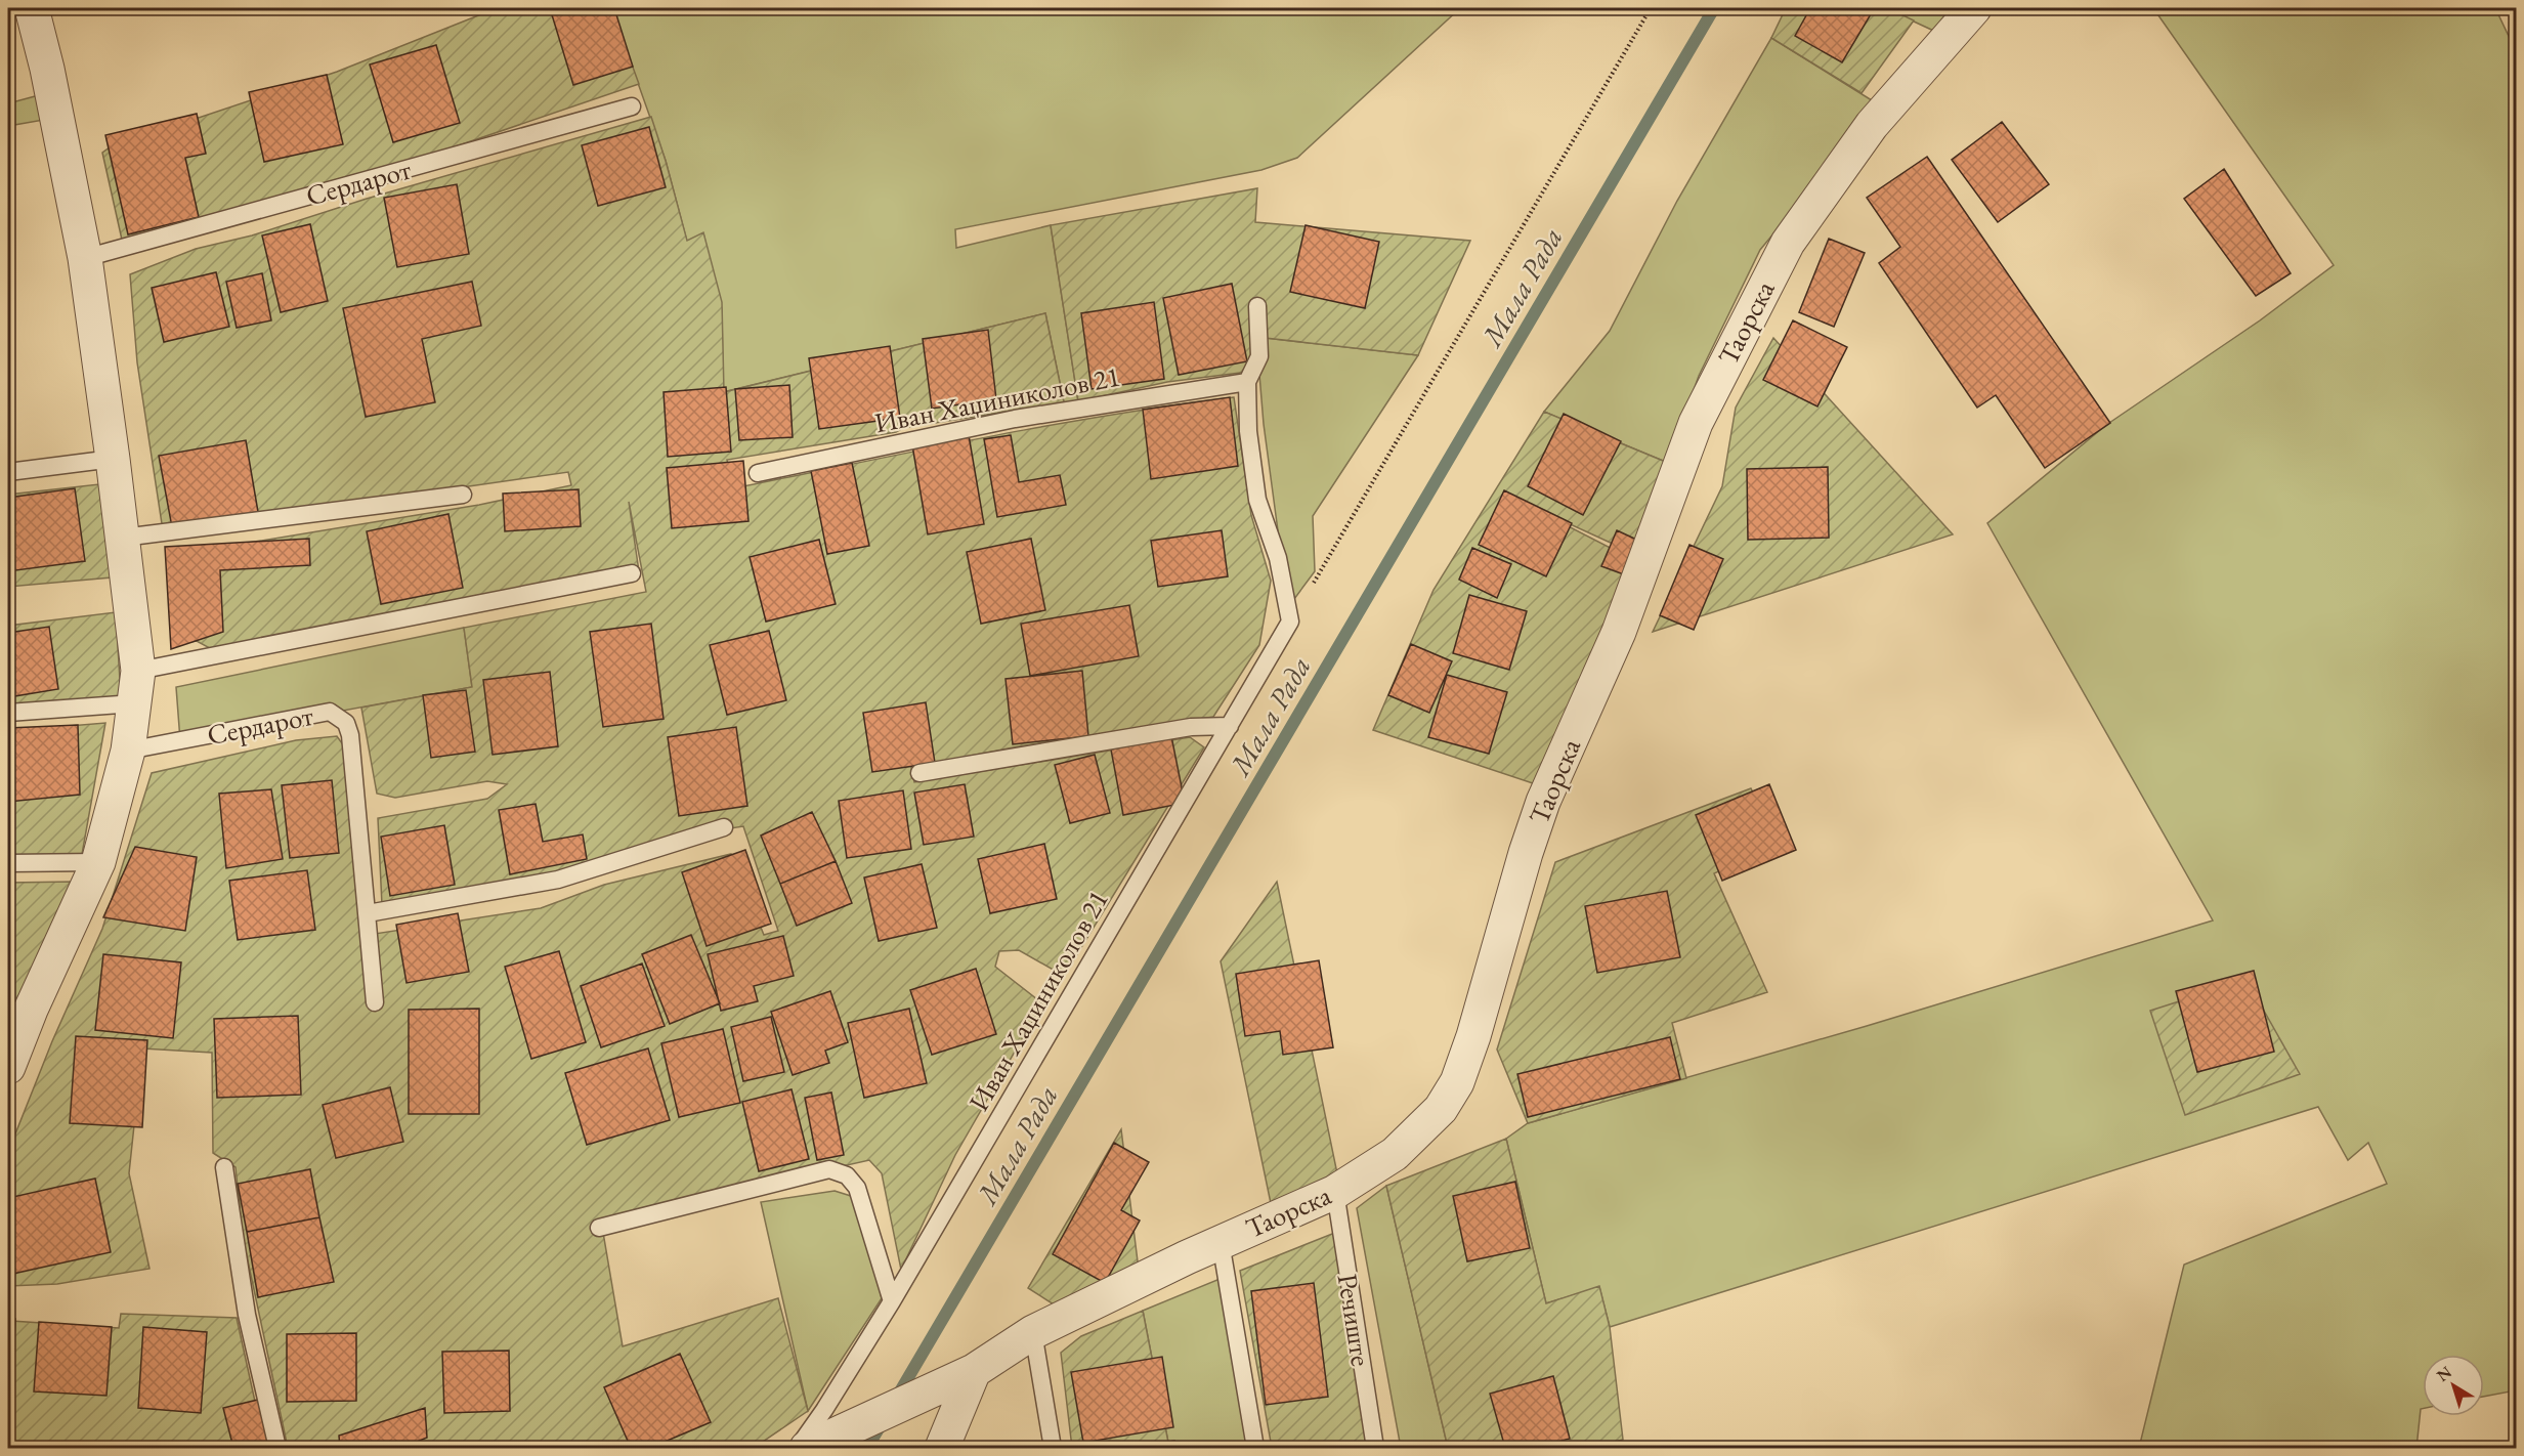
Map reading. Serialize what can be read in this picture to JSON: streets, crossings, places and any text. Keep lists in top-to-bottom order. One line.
{"streets":{"street":["Таорска"],"lane":["Сердарот","Иван Хаџиниколов 21","Речиште"]},"crossings":[["Таорска","Речиште"]],"water":["Мала Рада"],"north":"top left"}
